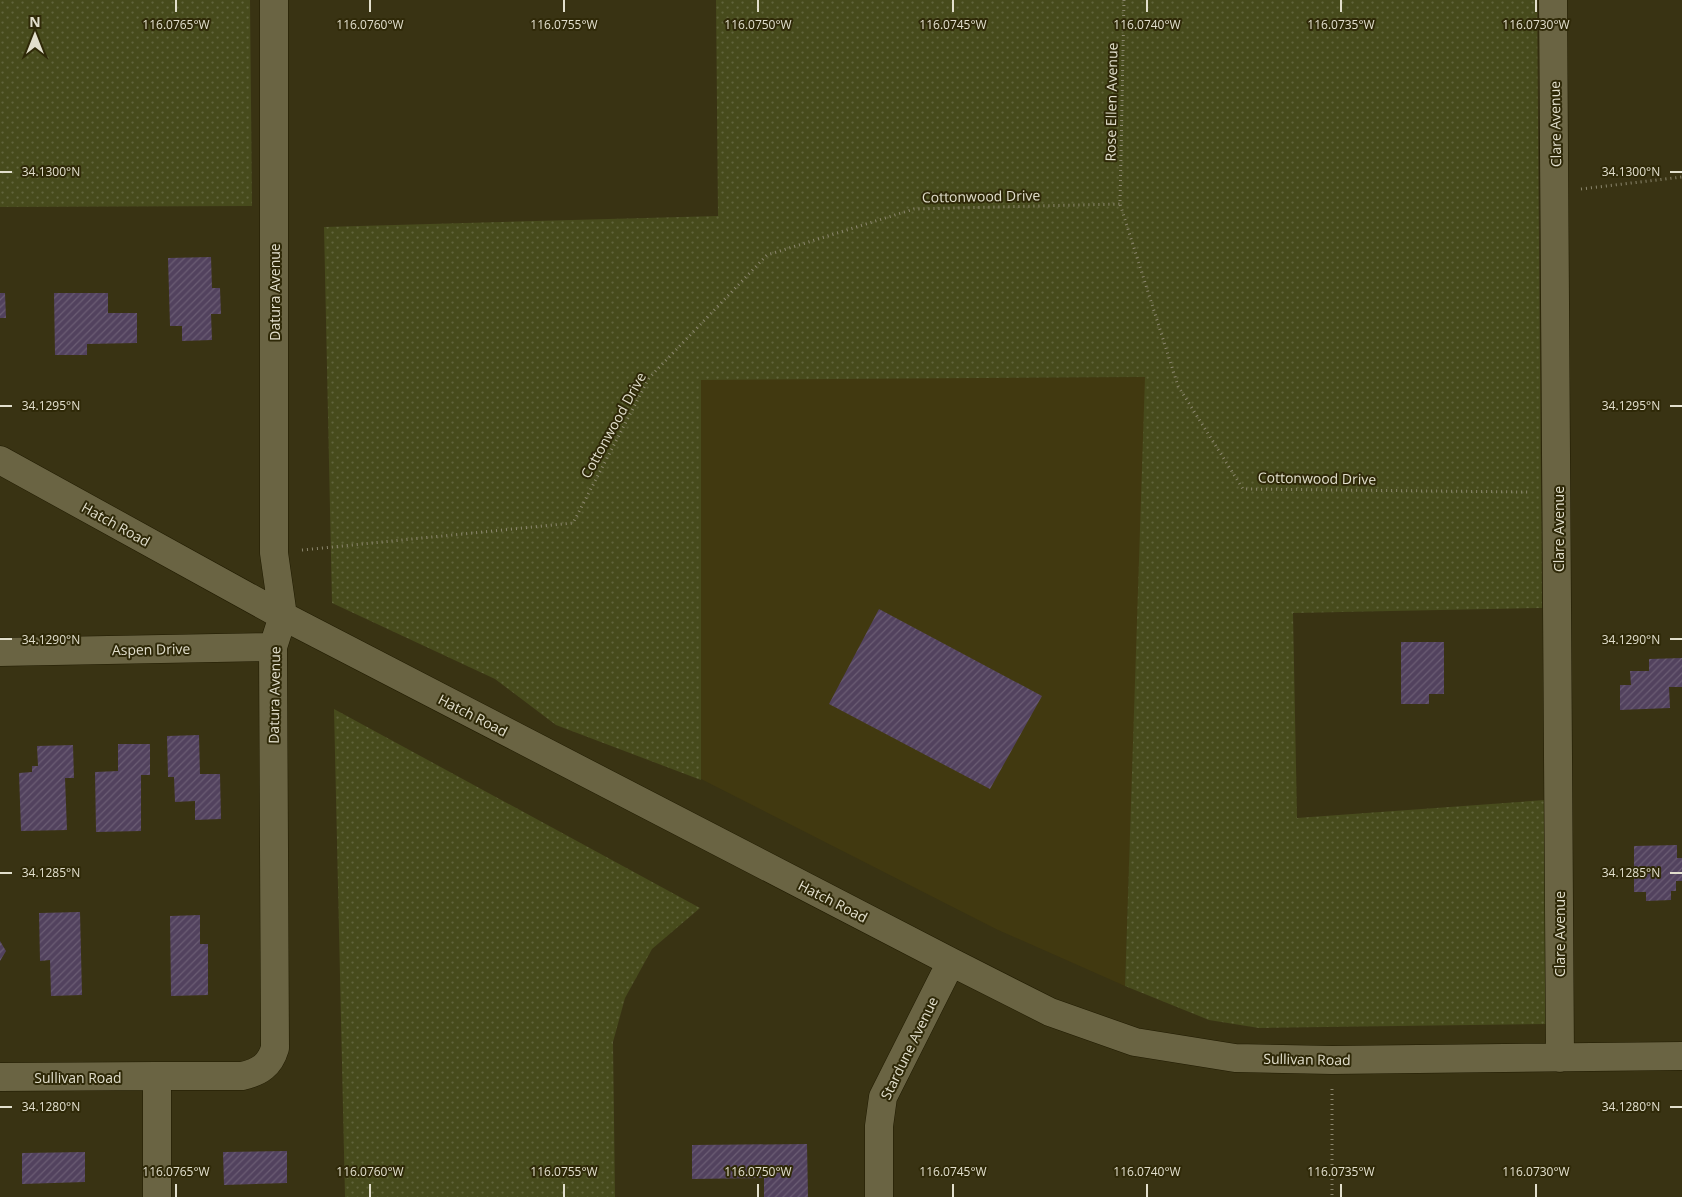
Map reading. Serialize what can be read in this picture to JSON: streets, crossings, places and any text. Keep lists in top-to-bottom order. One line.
{"streets":{"street":["Clare Avenue","Datura Avenue","Hatch Road","Aspen Drive","Stardune Avenue","Sullivan Road"],"path":["Rose Ellen Avenue","Cottonwood Drive"]},"crossings":[["Rose Ellen Avenue","Cottonwood Drive"],["Clare Avenue","Cottonwood Drive"],["Clare Avenue","Sullivan Road"],["Cottonwood Drive","Datura Avenue"],["Datura Avenue","Hatch Road"],["Datura Avenue","Aspen Drive"],["Datura Avenue","Sullivan Road"],["Hatch Road","Stardune Avenue"],["Hatch Road","Sullivan Road"],["Stardune Avenue","Sullivan Road"]],"north":"top","coordinates":["116.0765°W","116.0760°W","116.0755°W","116.0750°W","116.0745°W","116.0740°W","116.0735°W","116.0730°W","34.1300°N","34.1295°N","34.1290°N","34.1285°N","34.1280°N"]}
